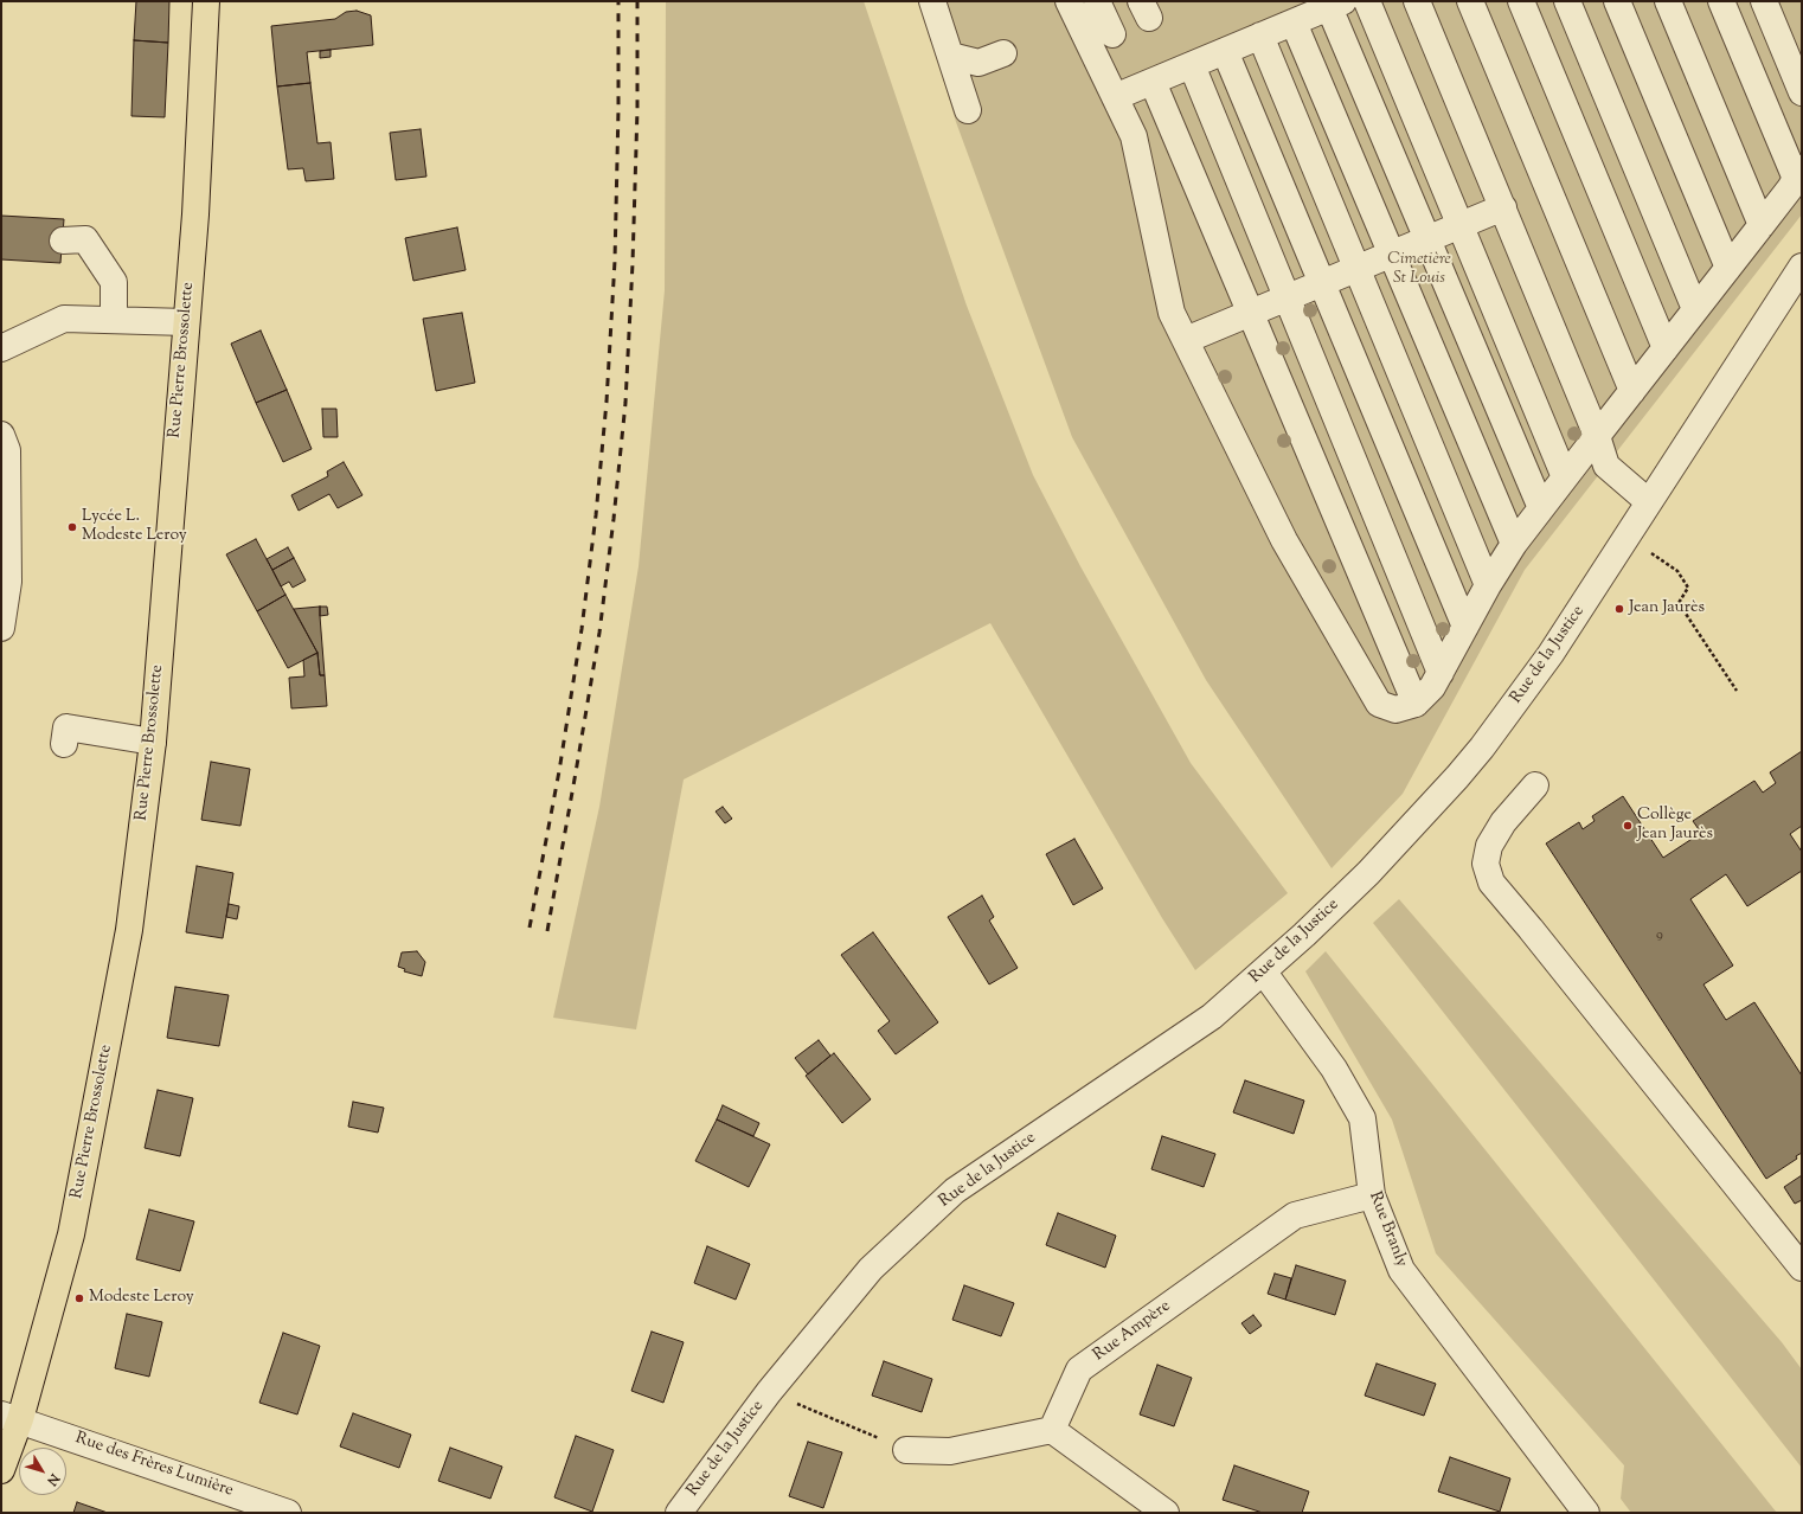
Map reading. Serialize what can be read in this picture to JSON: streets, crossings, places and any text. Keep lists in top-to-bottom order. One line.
{"streets":{"main road":["Rue Pierre Brossolette"],"street":["Rue de la Justice","Rue Branly","Rue Ampère","Rue des Frères Lumière"]},"crossings":[["Rue Pierre Brossolette","Rue des Frères Lumière"],["Rue de la Justice","Rue Branly"],["Rue Branly","Rue Ampère"]],"parks":["Cimetière St Louis"],"places":["Lycée L. Modeste Leroy","Jean Jaurès","Collège Jean Jaurès","Modeste Leroy"],"house_numbers":["9"],"north":"bottom right"}
